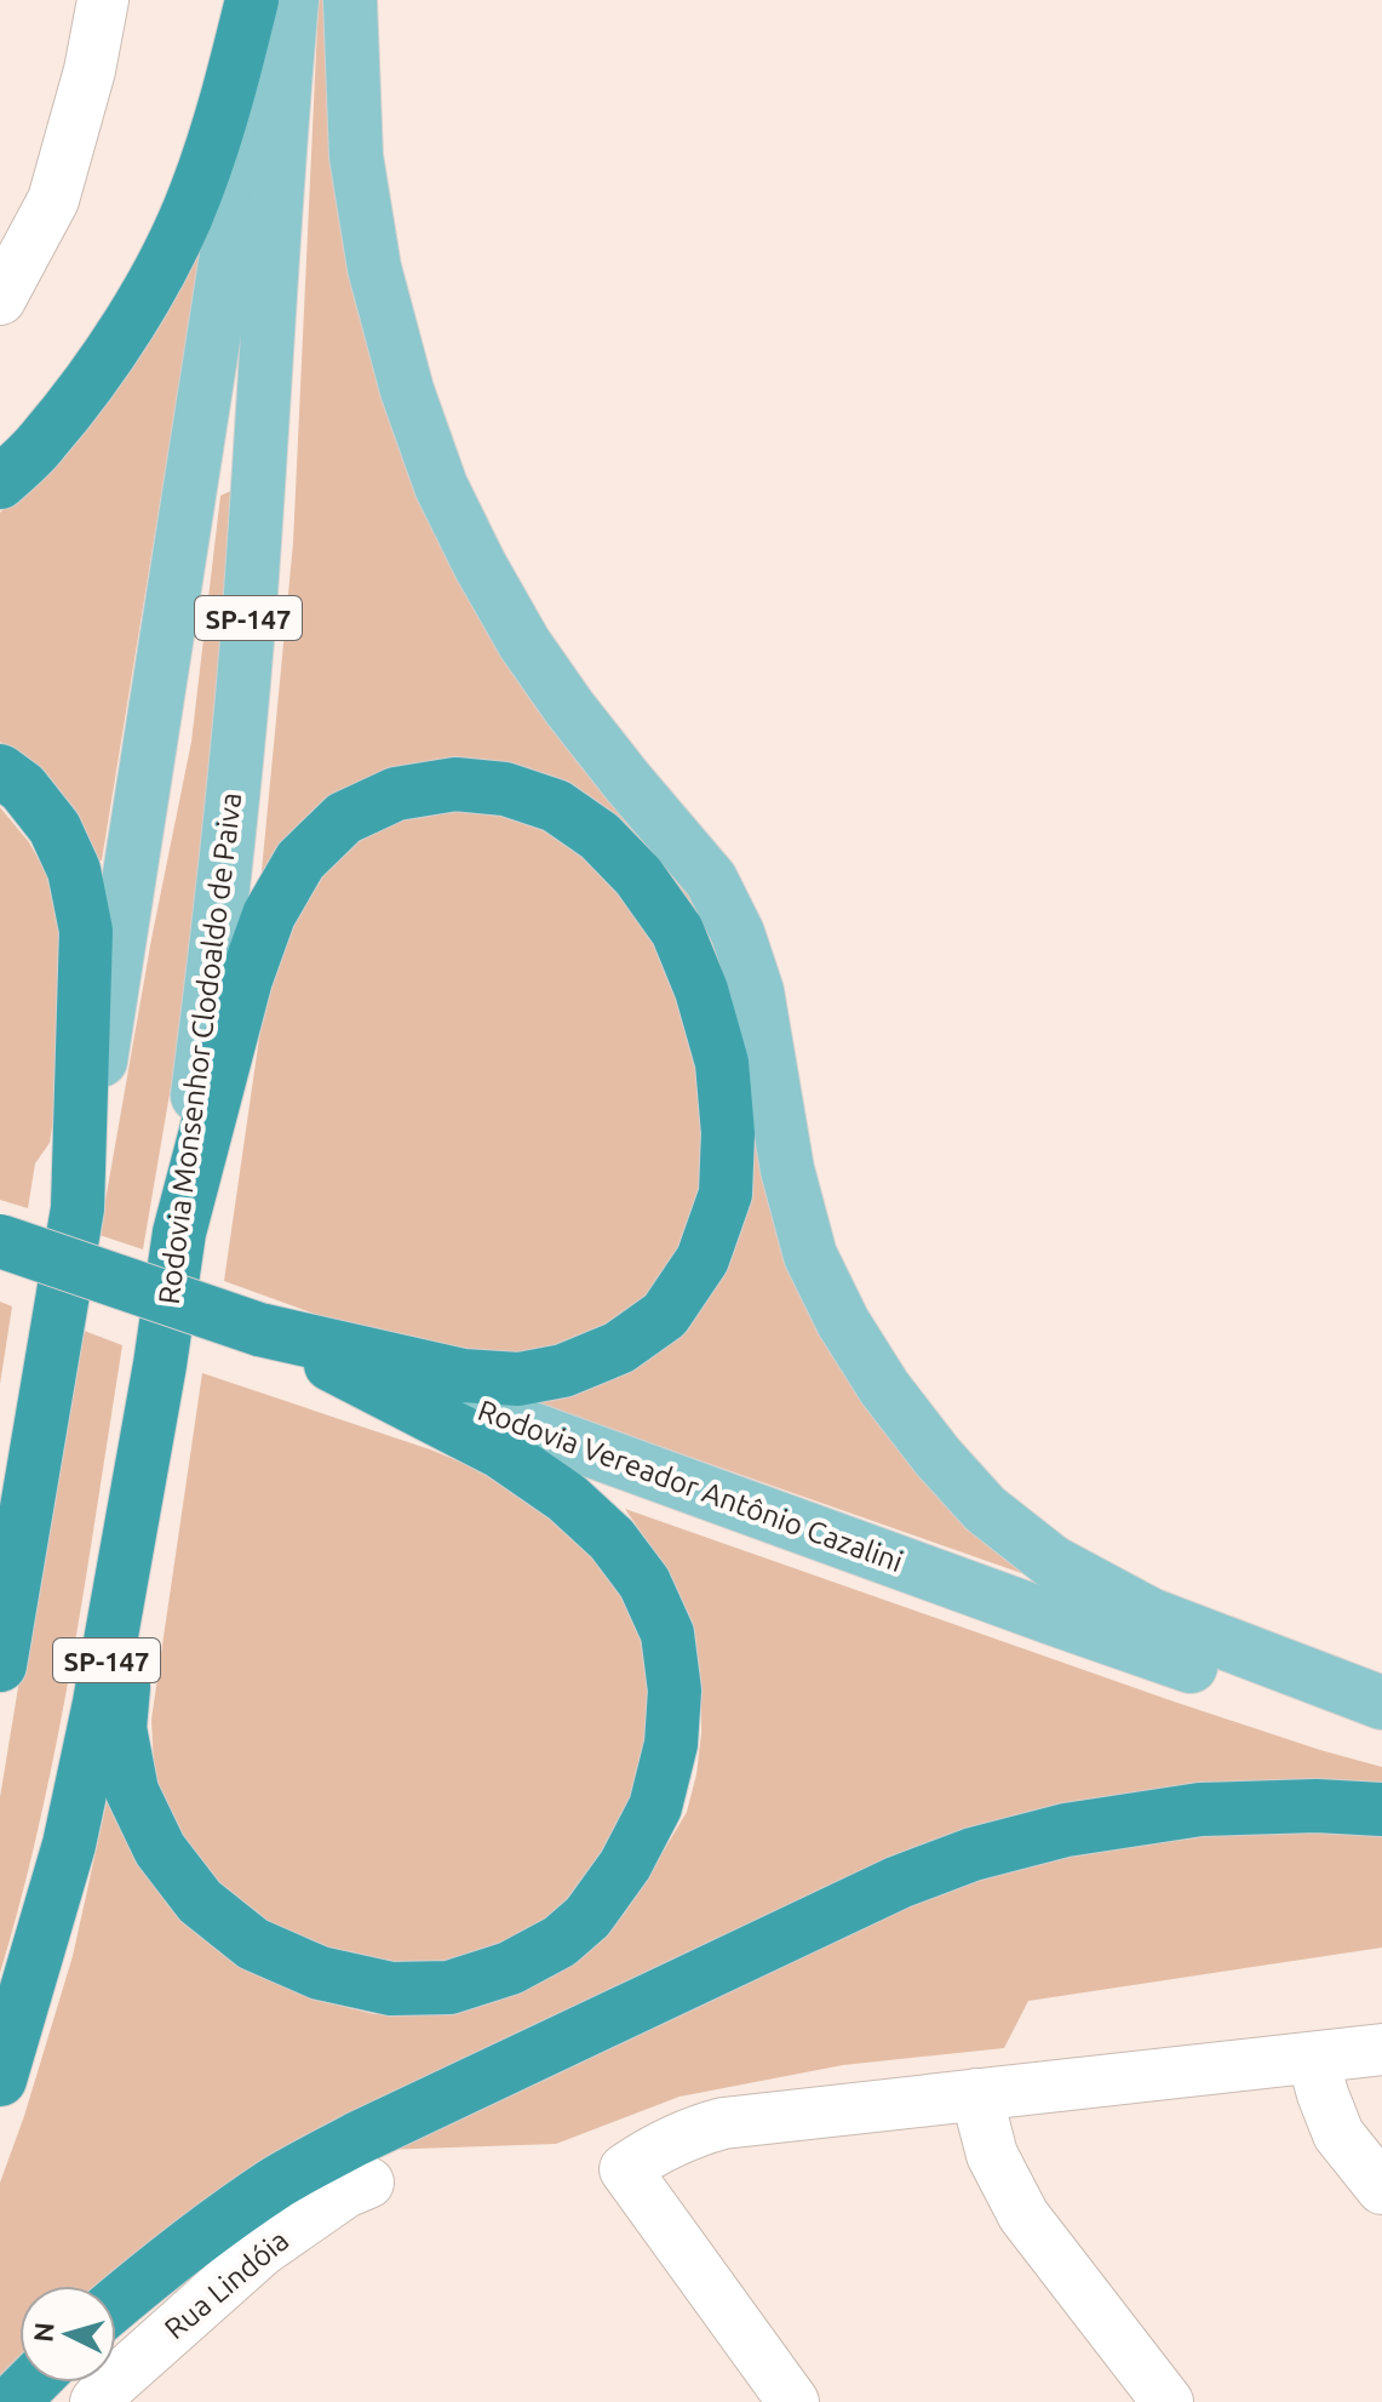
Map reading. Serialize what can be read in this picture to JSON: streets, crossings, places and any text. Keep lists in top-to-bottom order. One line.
{"streets":{"highway":["SP-147","Rodovia Monsenhor Clodoaldo de Paiva","Rodovia Vereador Antônio Cazalini"],"street":["Rua Lindóia"]},"north":"left"}
